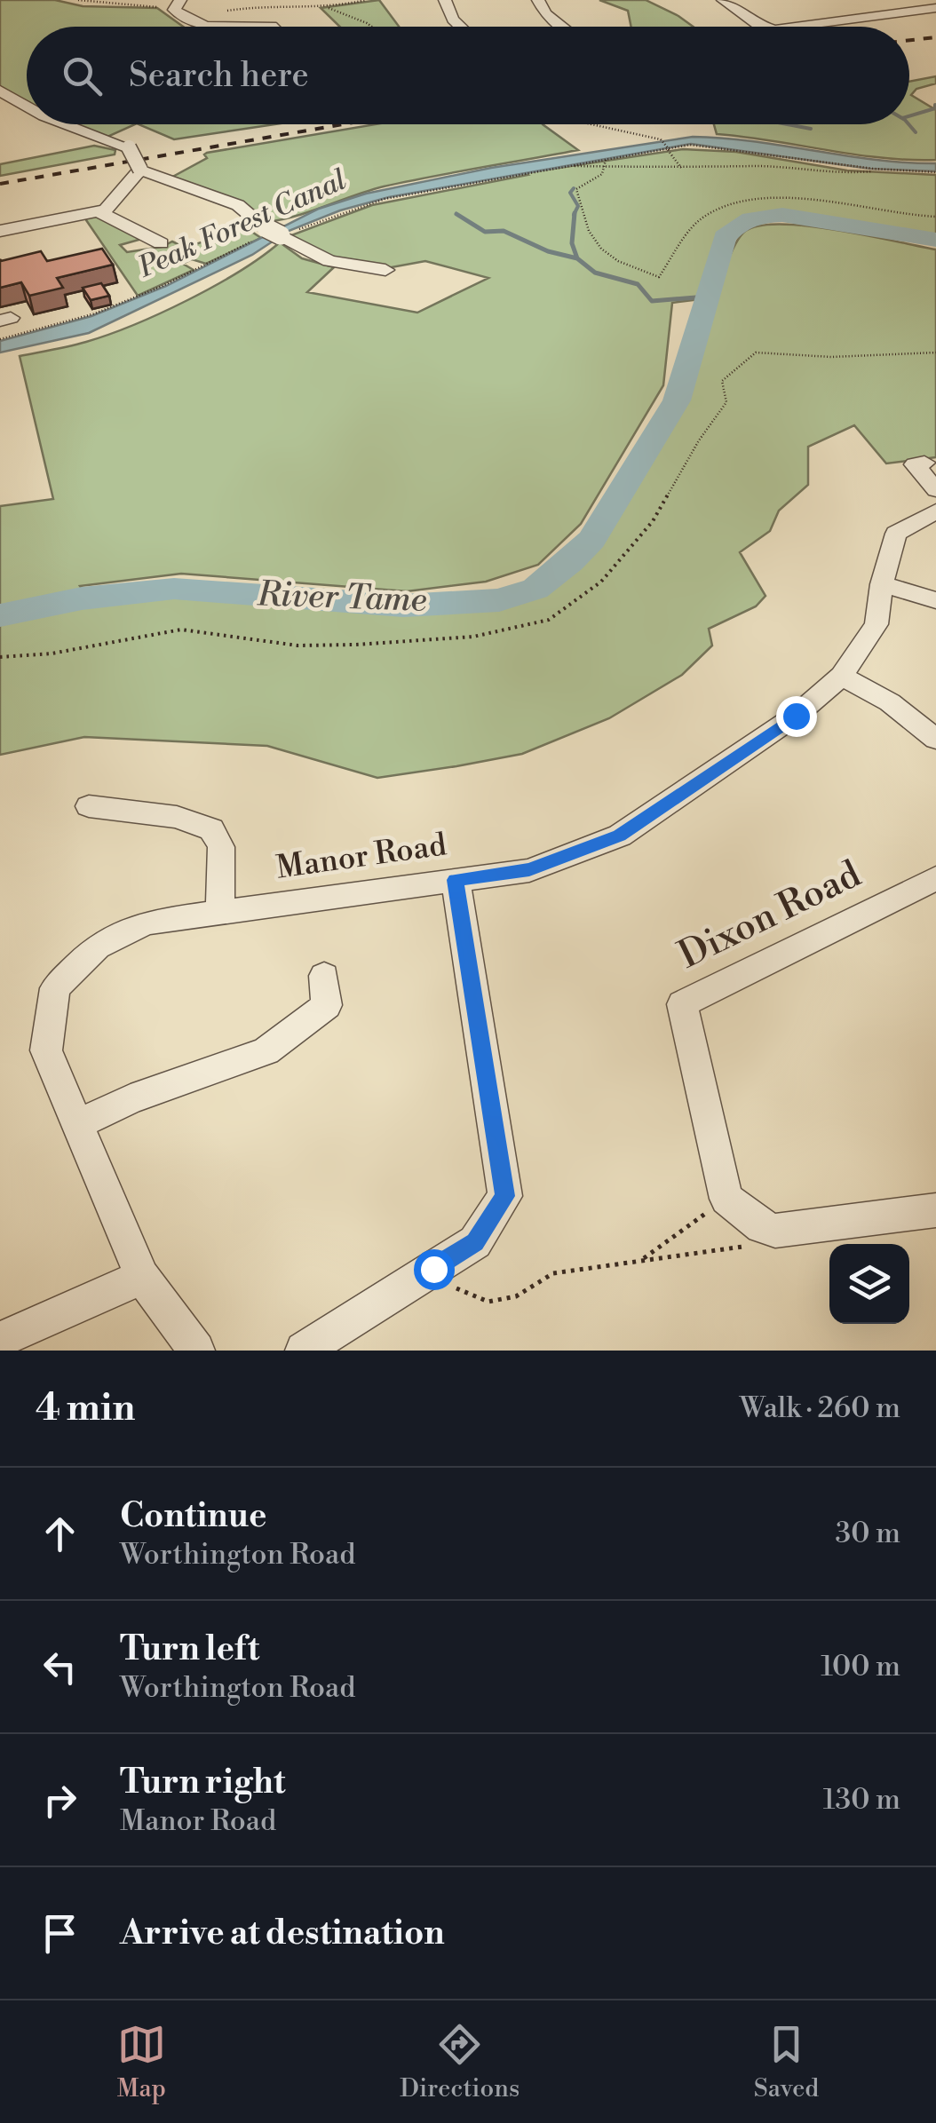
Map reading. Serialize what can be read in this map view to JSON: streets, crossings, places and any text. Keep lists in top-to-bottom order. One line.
{"streets":{"street":["Manor Road","Dixon Road"]},"water":["Peak Forest Canal","River Tame"],"page":{"search":"Search here","heading":["4 min","Walk · 260 m"],"list":[["Continue","Worthington Road","30 m"],["Turn left","Worthington Road","100 m"],["Turn right","Manor Road","130 m"],"Arrive at destination"],"nav":["Map","Directions","Saved"]}}
